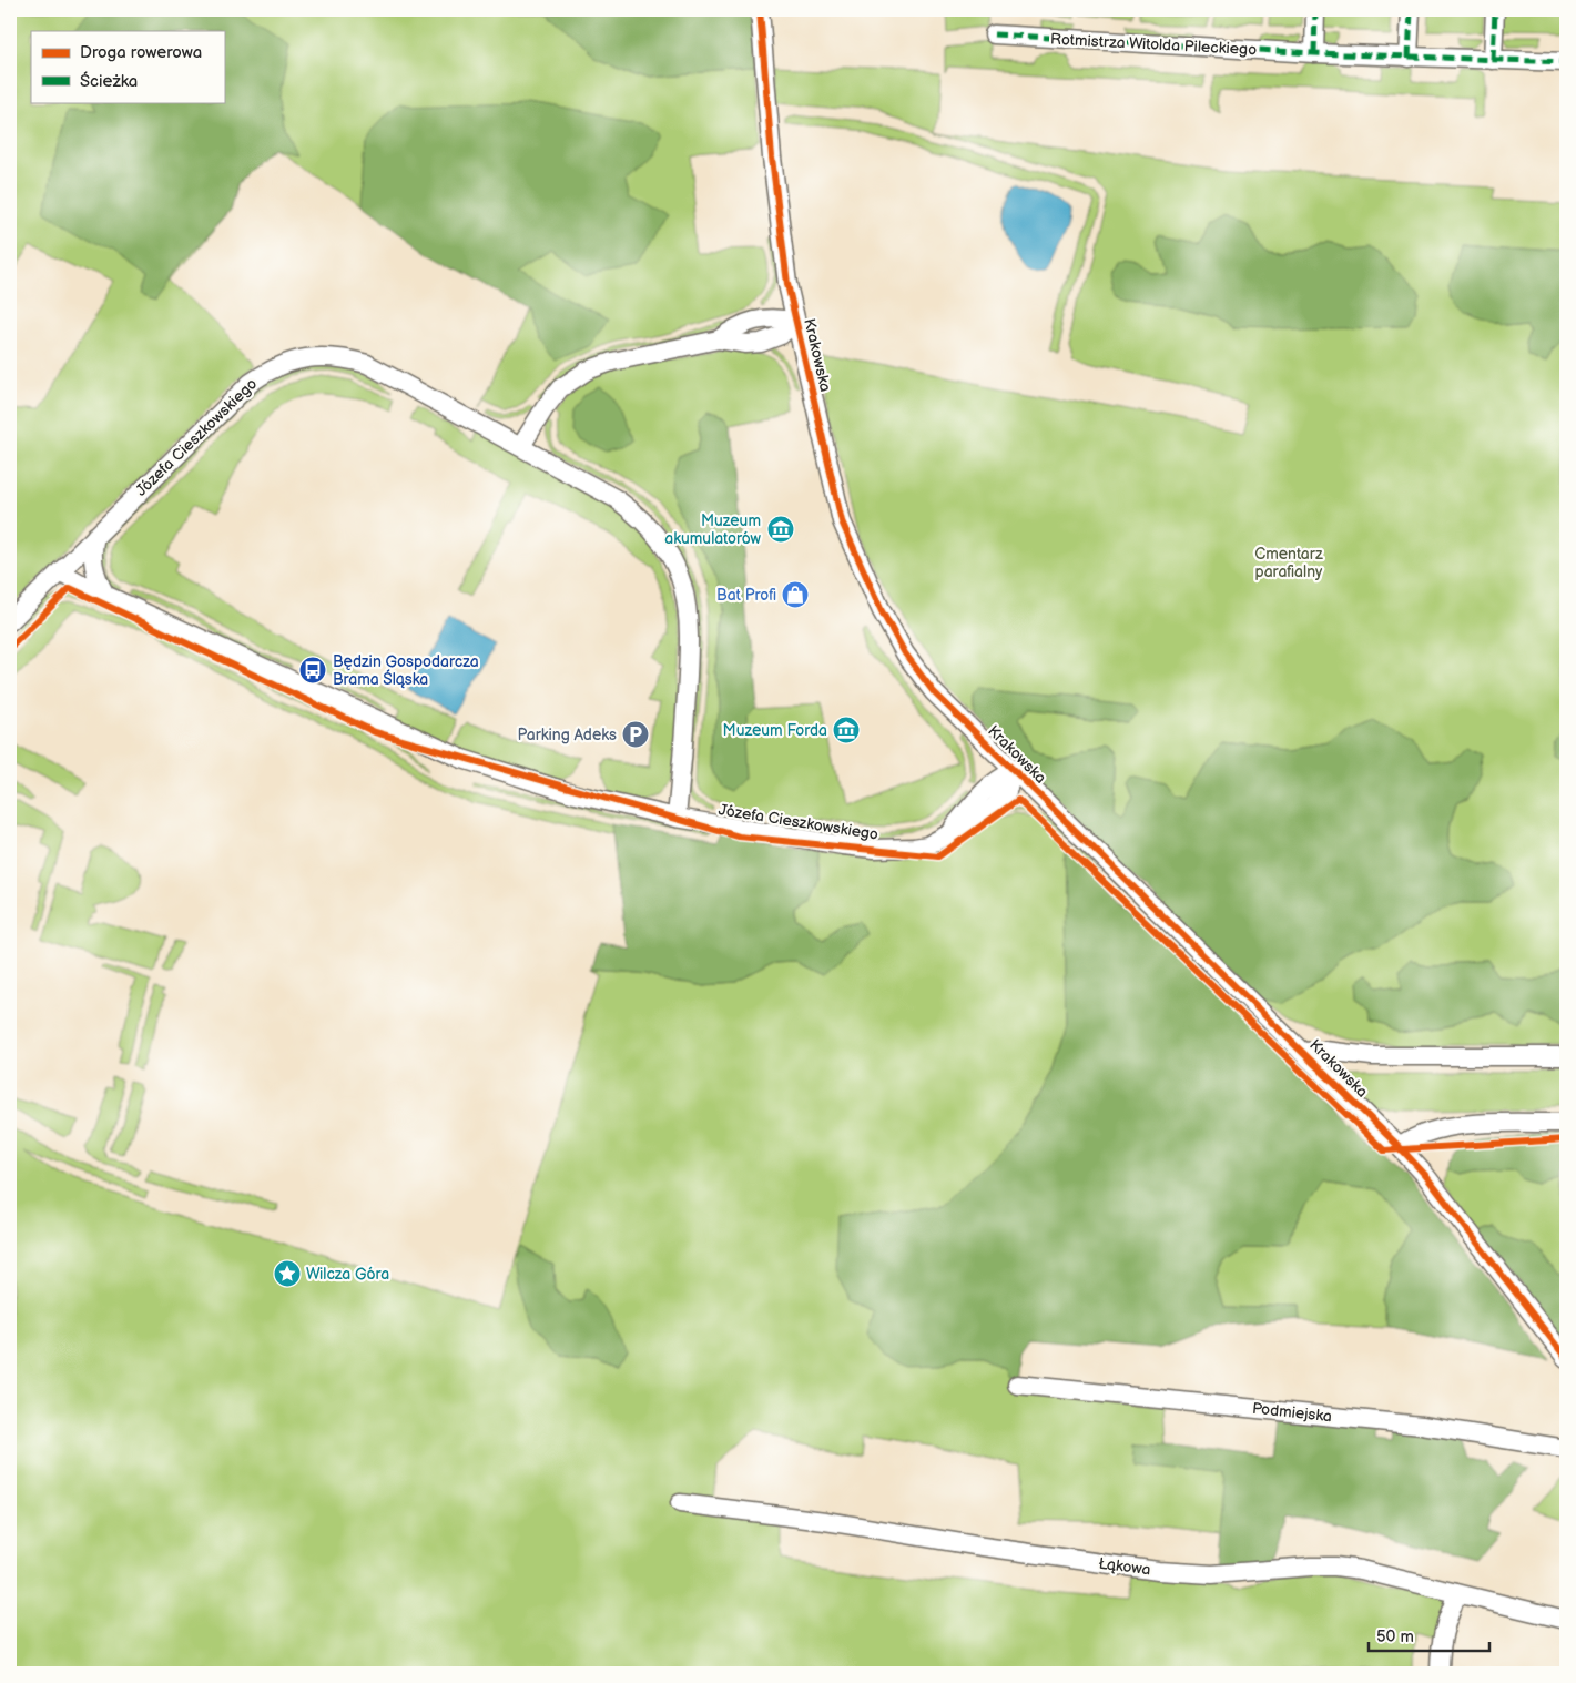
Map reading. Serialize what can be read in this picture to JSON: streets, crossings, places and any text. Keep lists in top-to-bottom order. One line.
{"streets":{"street":["Rotmistrza Witolda Pileckiego","Krakowska","Józefa Cieszkowskiego","Podmiejska","Łąkowa"]},"crossings":[["Krakowska","Józefa Cieszkowskiego"]],"parks":["Cmentarz parafialny"],"places":{"museum":["Muzeum akumulatorów","Muzeum Forda"],"shop":["Bat Profi"],"bus stop":["Będzin Gospodarcza Brama Śląska"],"parking":["Parking Adeks"],"place":["Wilcza Góra"]},"legend":["Droga rowerowa","Ścieżka"],"scale_bar":"50 m"}
